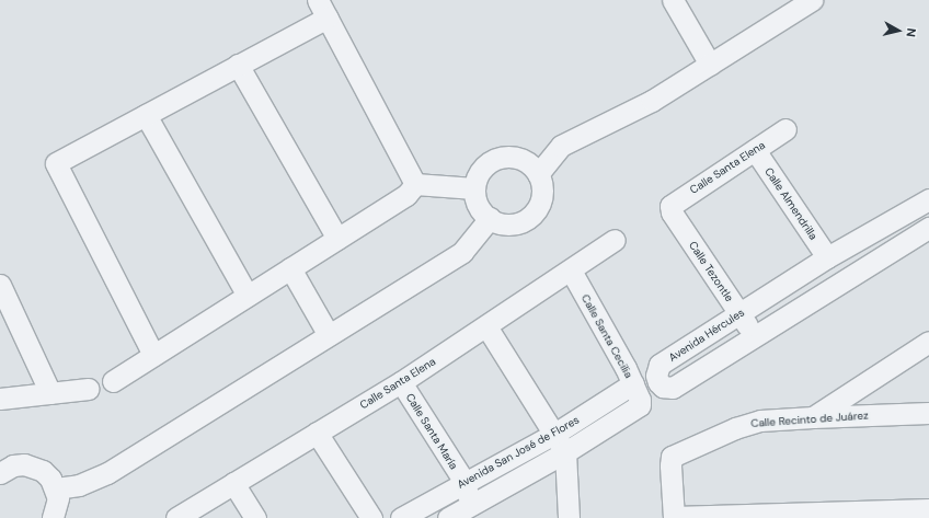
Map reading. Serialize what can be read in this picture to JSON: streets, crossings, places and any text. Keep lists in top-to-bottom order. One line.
{"streets":{"street":["Calle Santa Elena","Calle Almendrilla","Calle Tezontle","Avenida Hércules","Calle Santa Cecilia","Calle Recinto de Juárez","Calle Santa María","Avenida San José de Flores"]},"crossings":[["Calle Santa Elena","Calle Almendrilla"],["Calle Santa Elena","Calle Tezontle"],["Calle Santa Elena","Calle Santa Cecilia"],["Calle Santa Elena","Calle Santa María"],["Calle Almendrilla","Avenida Hércules"],["Calle Tezontle","Avenida Hércules"],["Calle Santa Cecilia","Avenida San José de Flores"],["Calle Santa María","Avenida San José de Flores"]],"north":"right"}
